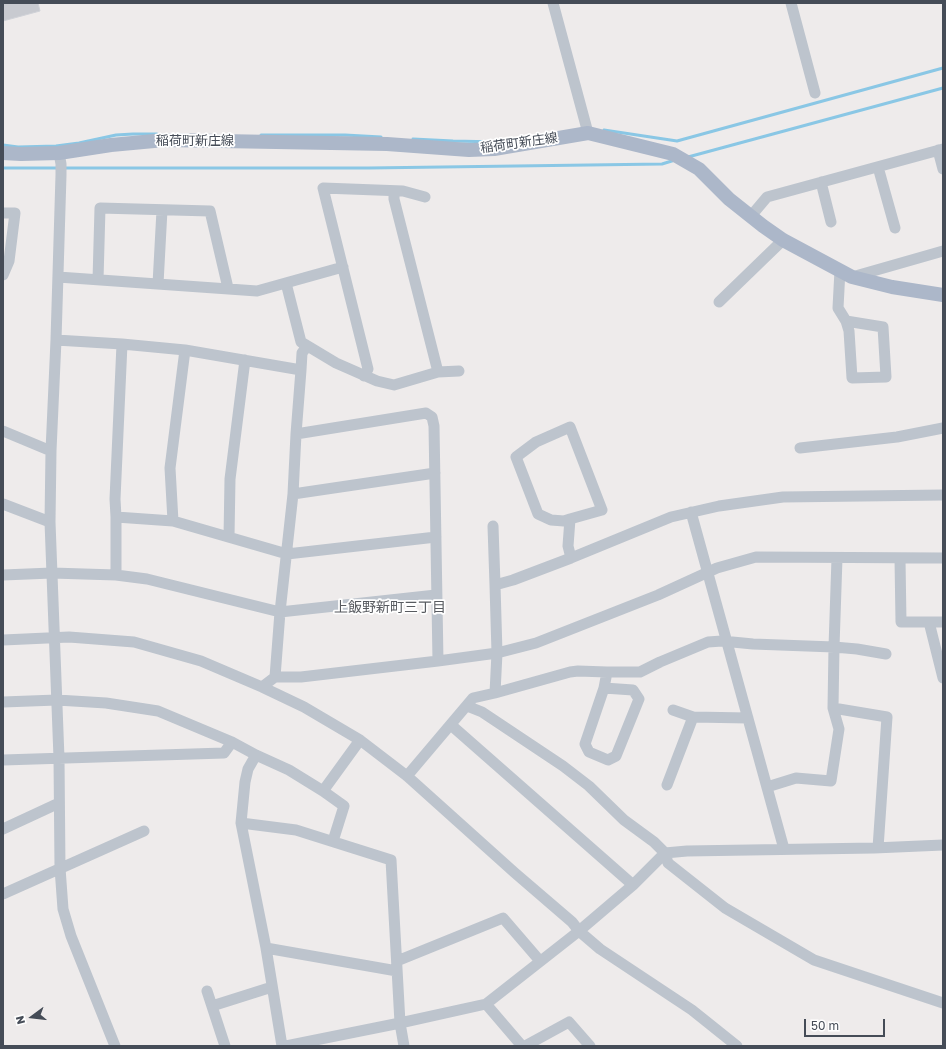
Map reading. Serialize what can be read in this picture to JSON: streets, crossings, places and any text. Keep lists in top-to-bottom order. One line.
{"streets":{"main road":["稲荷町新庄線"]},"districts":["上飯野新町三丁目"],"scale_bar":"50 m","north":"left"}
